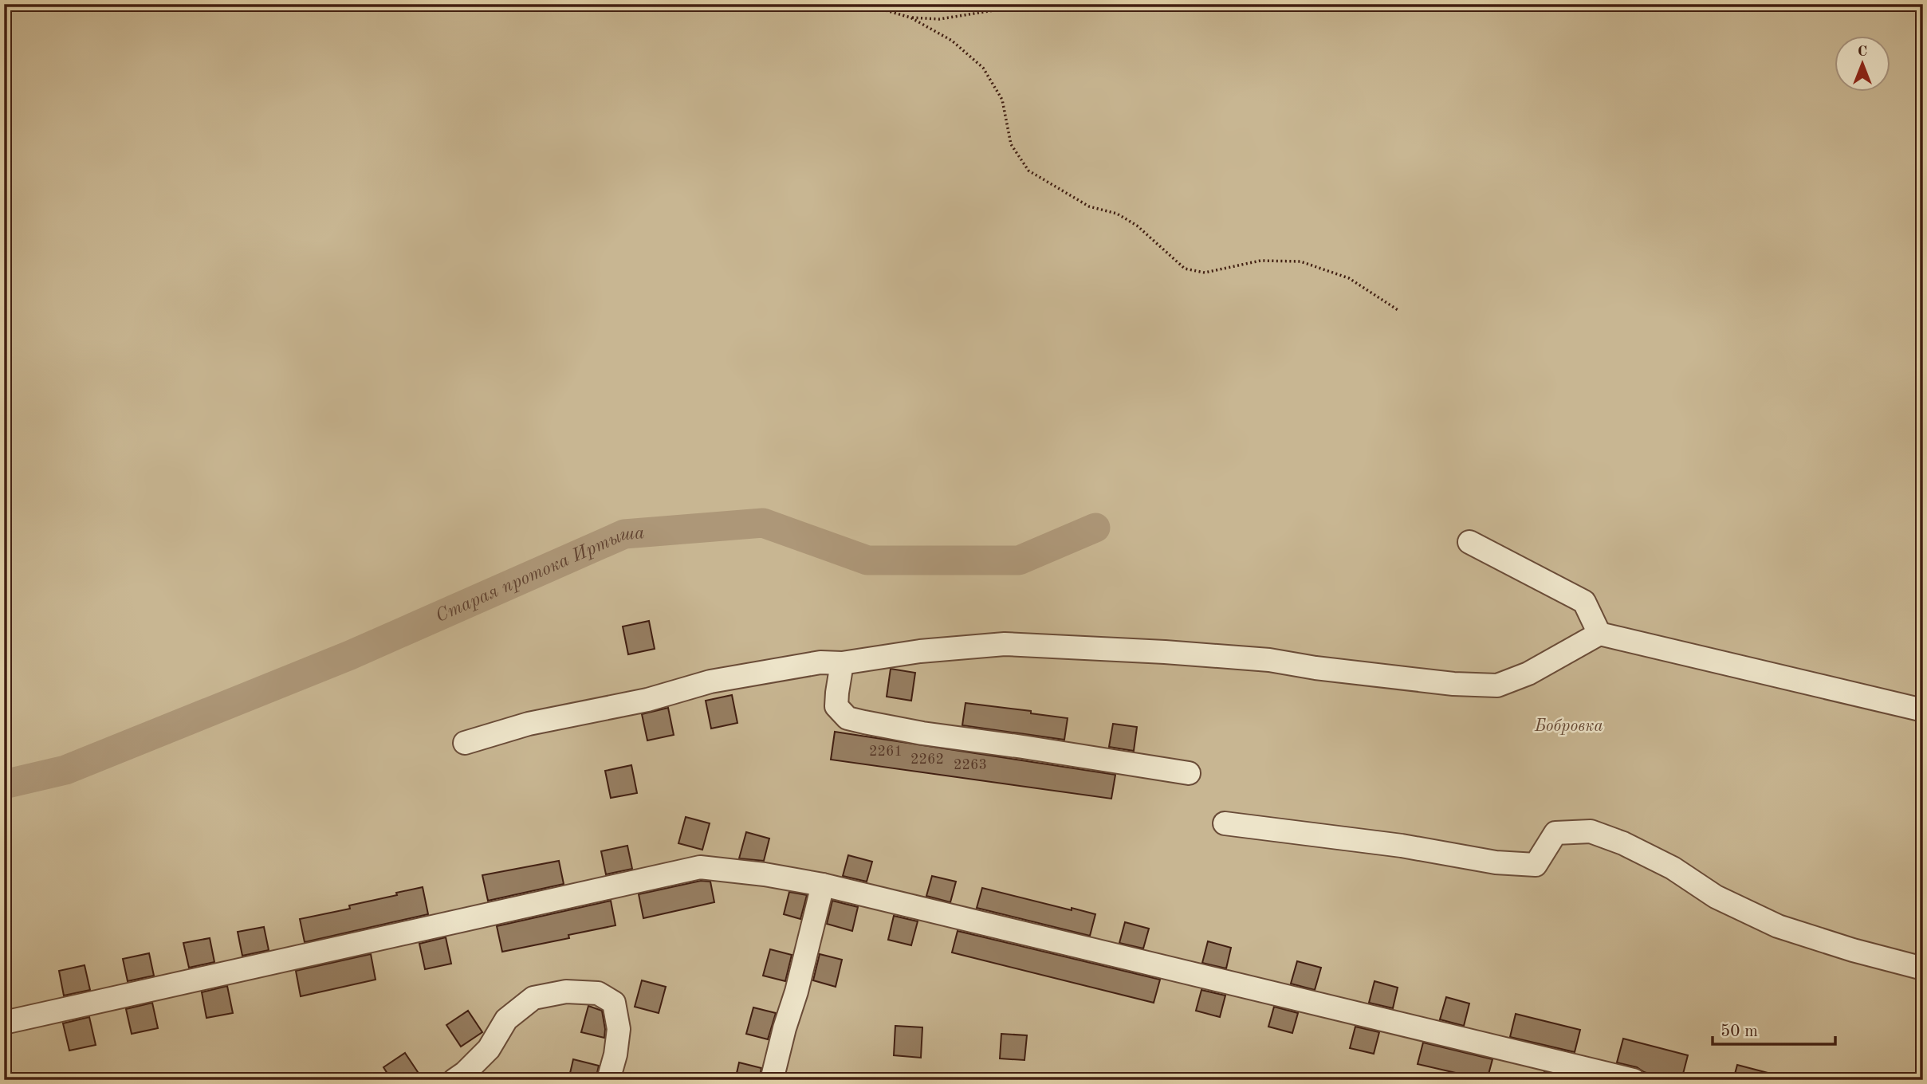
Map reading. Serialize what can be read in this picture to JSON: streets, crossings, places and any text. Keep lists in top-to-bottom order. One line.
{"water":["Старая протока Иртыша"],"parks":["Бобровка"],"house_numbers":["2261","2262","2263"],"scale_bar":"50 m","north":"top"}
